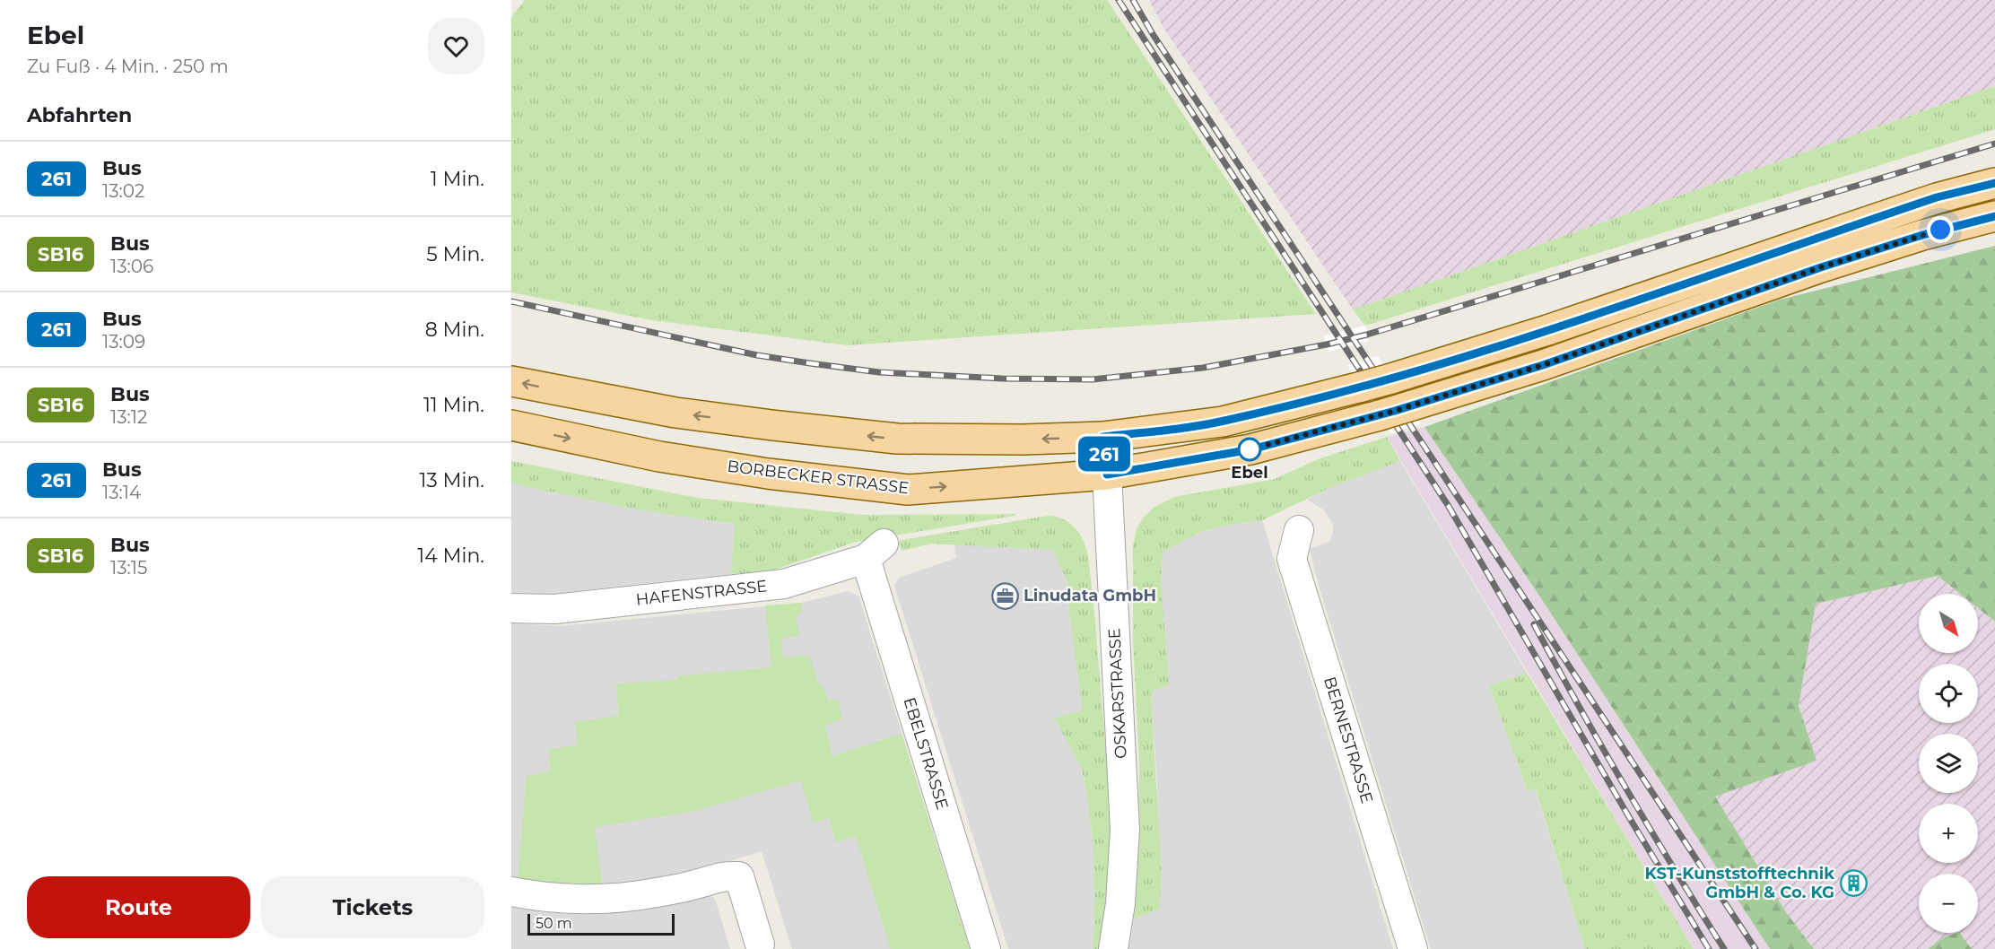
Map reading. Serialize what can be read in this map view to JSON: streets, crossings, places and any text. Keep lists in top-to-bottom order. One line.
{"streets":{"main road":["BORBECKER STRASSE"],"street":["HAFENSTRASSE","OSKARSTRASSE","BERNESTRASSE","EBELSTRASSE"]},"crossings":[["BORBECKER STRASSE","OSKARSTRASSE"],["HAFENSTRASSE","EBELSTRASSE"]],"places":{"other":["Ebel"],"office":["Linudata GmbH"],"building":["KST-Kunststofftechnik GmbH & Co. KG"]},"lines":["bus line 261"],"scale_bar":"50 m","north":"bottom right","page":{"heading":[["Ebel","Zu Fuß · 4 Min. · 250 m"],"Abfahrten"],"on_map":"261","list":[{"mark":"261","name":"Bus","note":"13:02","value":"1 Min."},{"mark":"SB16","name":"Bus","note":"13:06","value":"5 Min."},{"mark":"261","name":"Bus","note":"13:09","value":"8 Min."},{"mark":"SB16","name":"Bus","note":"13:12","value":"11 Min."},{"mark":"261","name":"Bus","note":"13:14","value":"13 Min."},{"mark":"SB16","name":"Bus","note":"13:15","value":"14 Min."}],"map_buttons":["+","−"],"buttons":["Route","Tickets"],"scale":"50 m"}}
